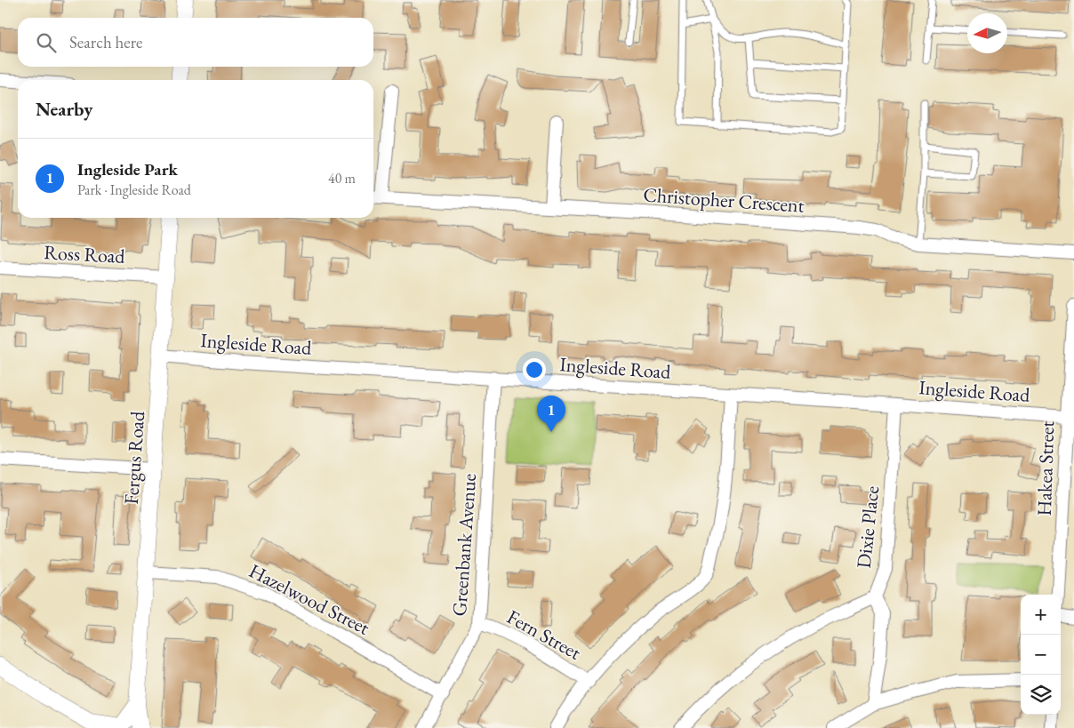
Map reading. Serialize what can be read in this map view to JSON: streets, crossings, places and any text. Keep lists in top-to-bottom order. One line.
{"streets":{"street":["Christopher Crescent","Ross Road","Ingleside Road","Fergus Road","Hakea Street","Dixie Place","Greenbank Avenue","Hazelwood Street","Fern Street"]},"crossings":[["Ross Road","Fergus Road"],["Ingleside Road","Fergus Road"],["Ingleside Road","Hakea Street"],["Ingleside Road","Dixie Place"],["Ingleside Road","Greenbank Avenue"],["Fergus Road","Hazelwood Street"],["Greenbank Avenue","Hazelwood Street"],["Greenbank Avenue","Fern Street"]],"north":"left","page":{"search":"Search here","heading":"Nearby","list":[{"mark":"1","name":"Ingleside Park","note":"Park · Ingleside Road","value":"40 m"}],"pins":"1","map_buttons":["+","−"]}}
